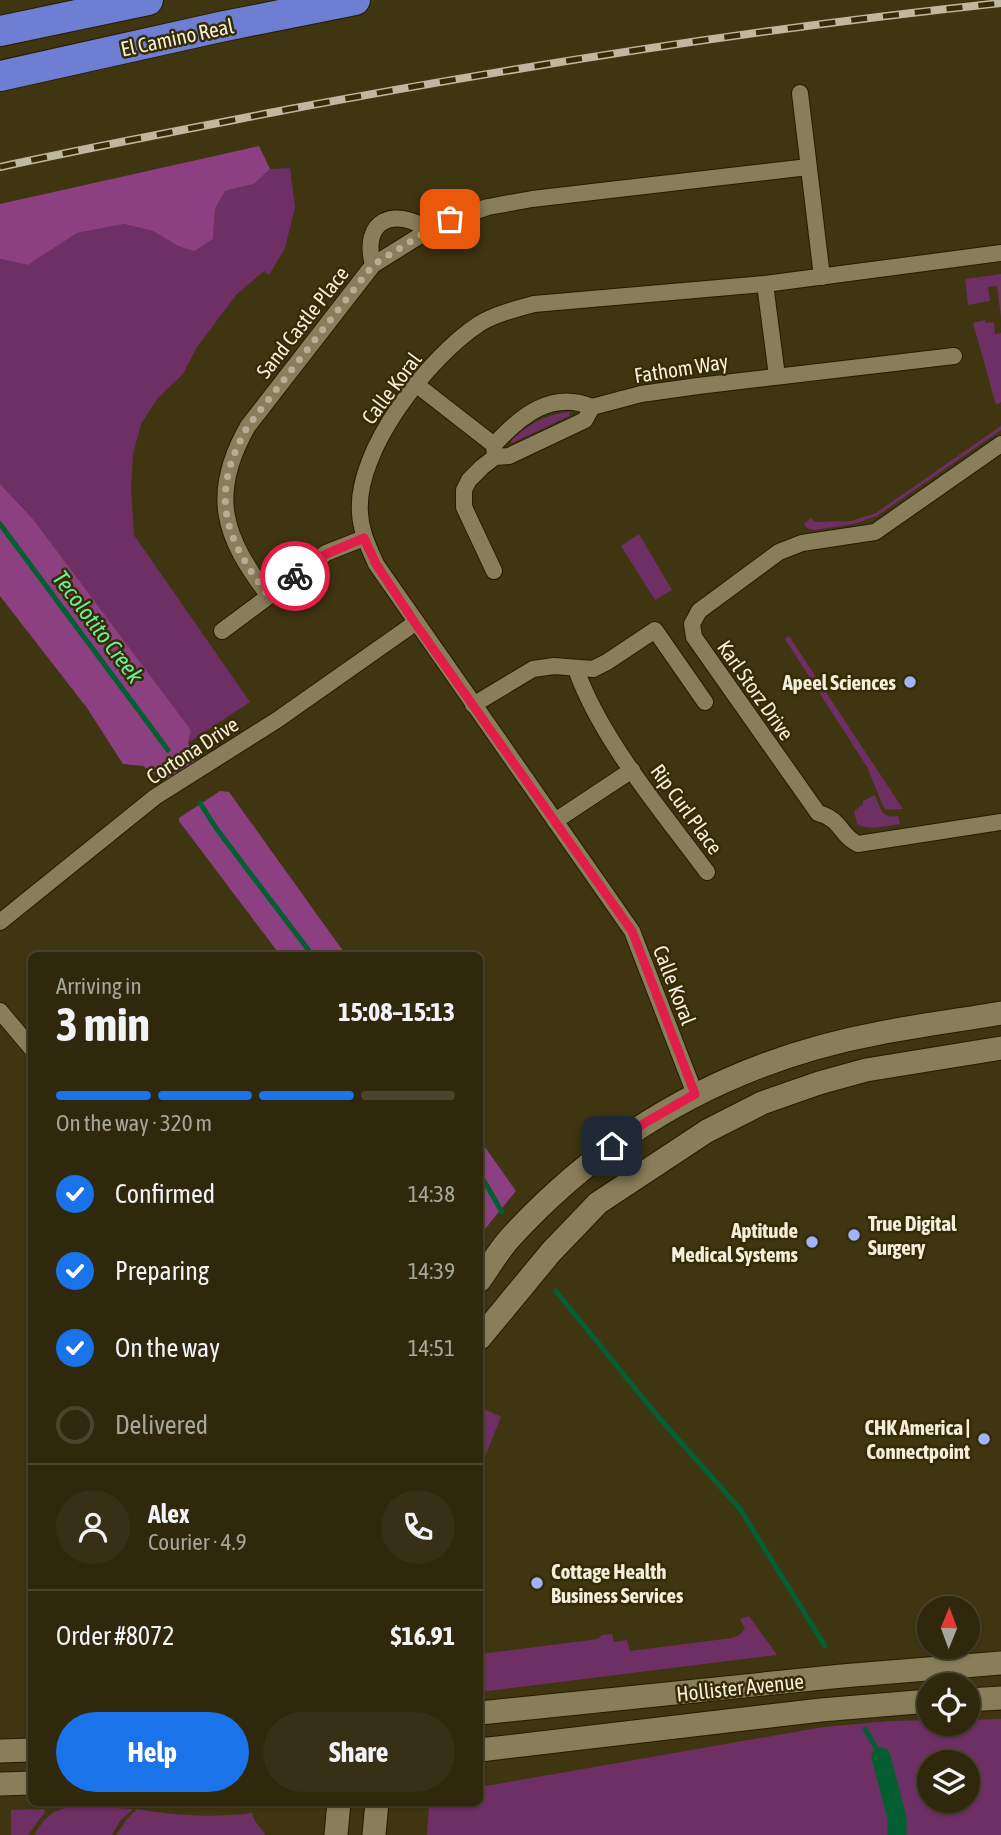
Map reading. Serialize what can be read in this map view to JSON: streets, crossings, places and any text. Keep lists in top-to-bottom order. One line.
{"streets":{"highway":["El Camino Real"],"main road":["Hollister Avenue"],"street":["Sand Castle Place","Fathom Way","Calle Koral","Karl Storz Drive","Cortona Drive","Rip Curl Place"]},"crossings":[["Calle Koral","Cortona Drive"],["Calle Koral","Rip Curl Place"]],"water":["Tecolotito Creek"],"places":["Apeel Sciences","True Digital Surgery","Aptitude Medical Systems","CHK America | Connectpoint","Cottage Health Business Services"],"north":"top","page":{"heading":["3 min","Arriving in","15:08–15:13"],"panel":["Alex","Courier · 4.9","Order #8072","$16.91"],"bar":"On the way · 320 m","list":[["Confirmed","14:38"],["Preparing","14:39"],["On the way","14:51"],"Delivered"],"buttons":["Help","Share"]}}
